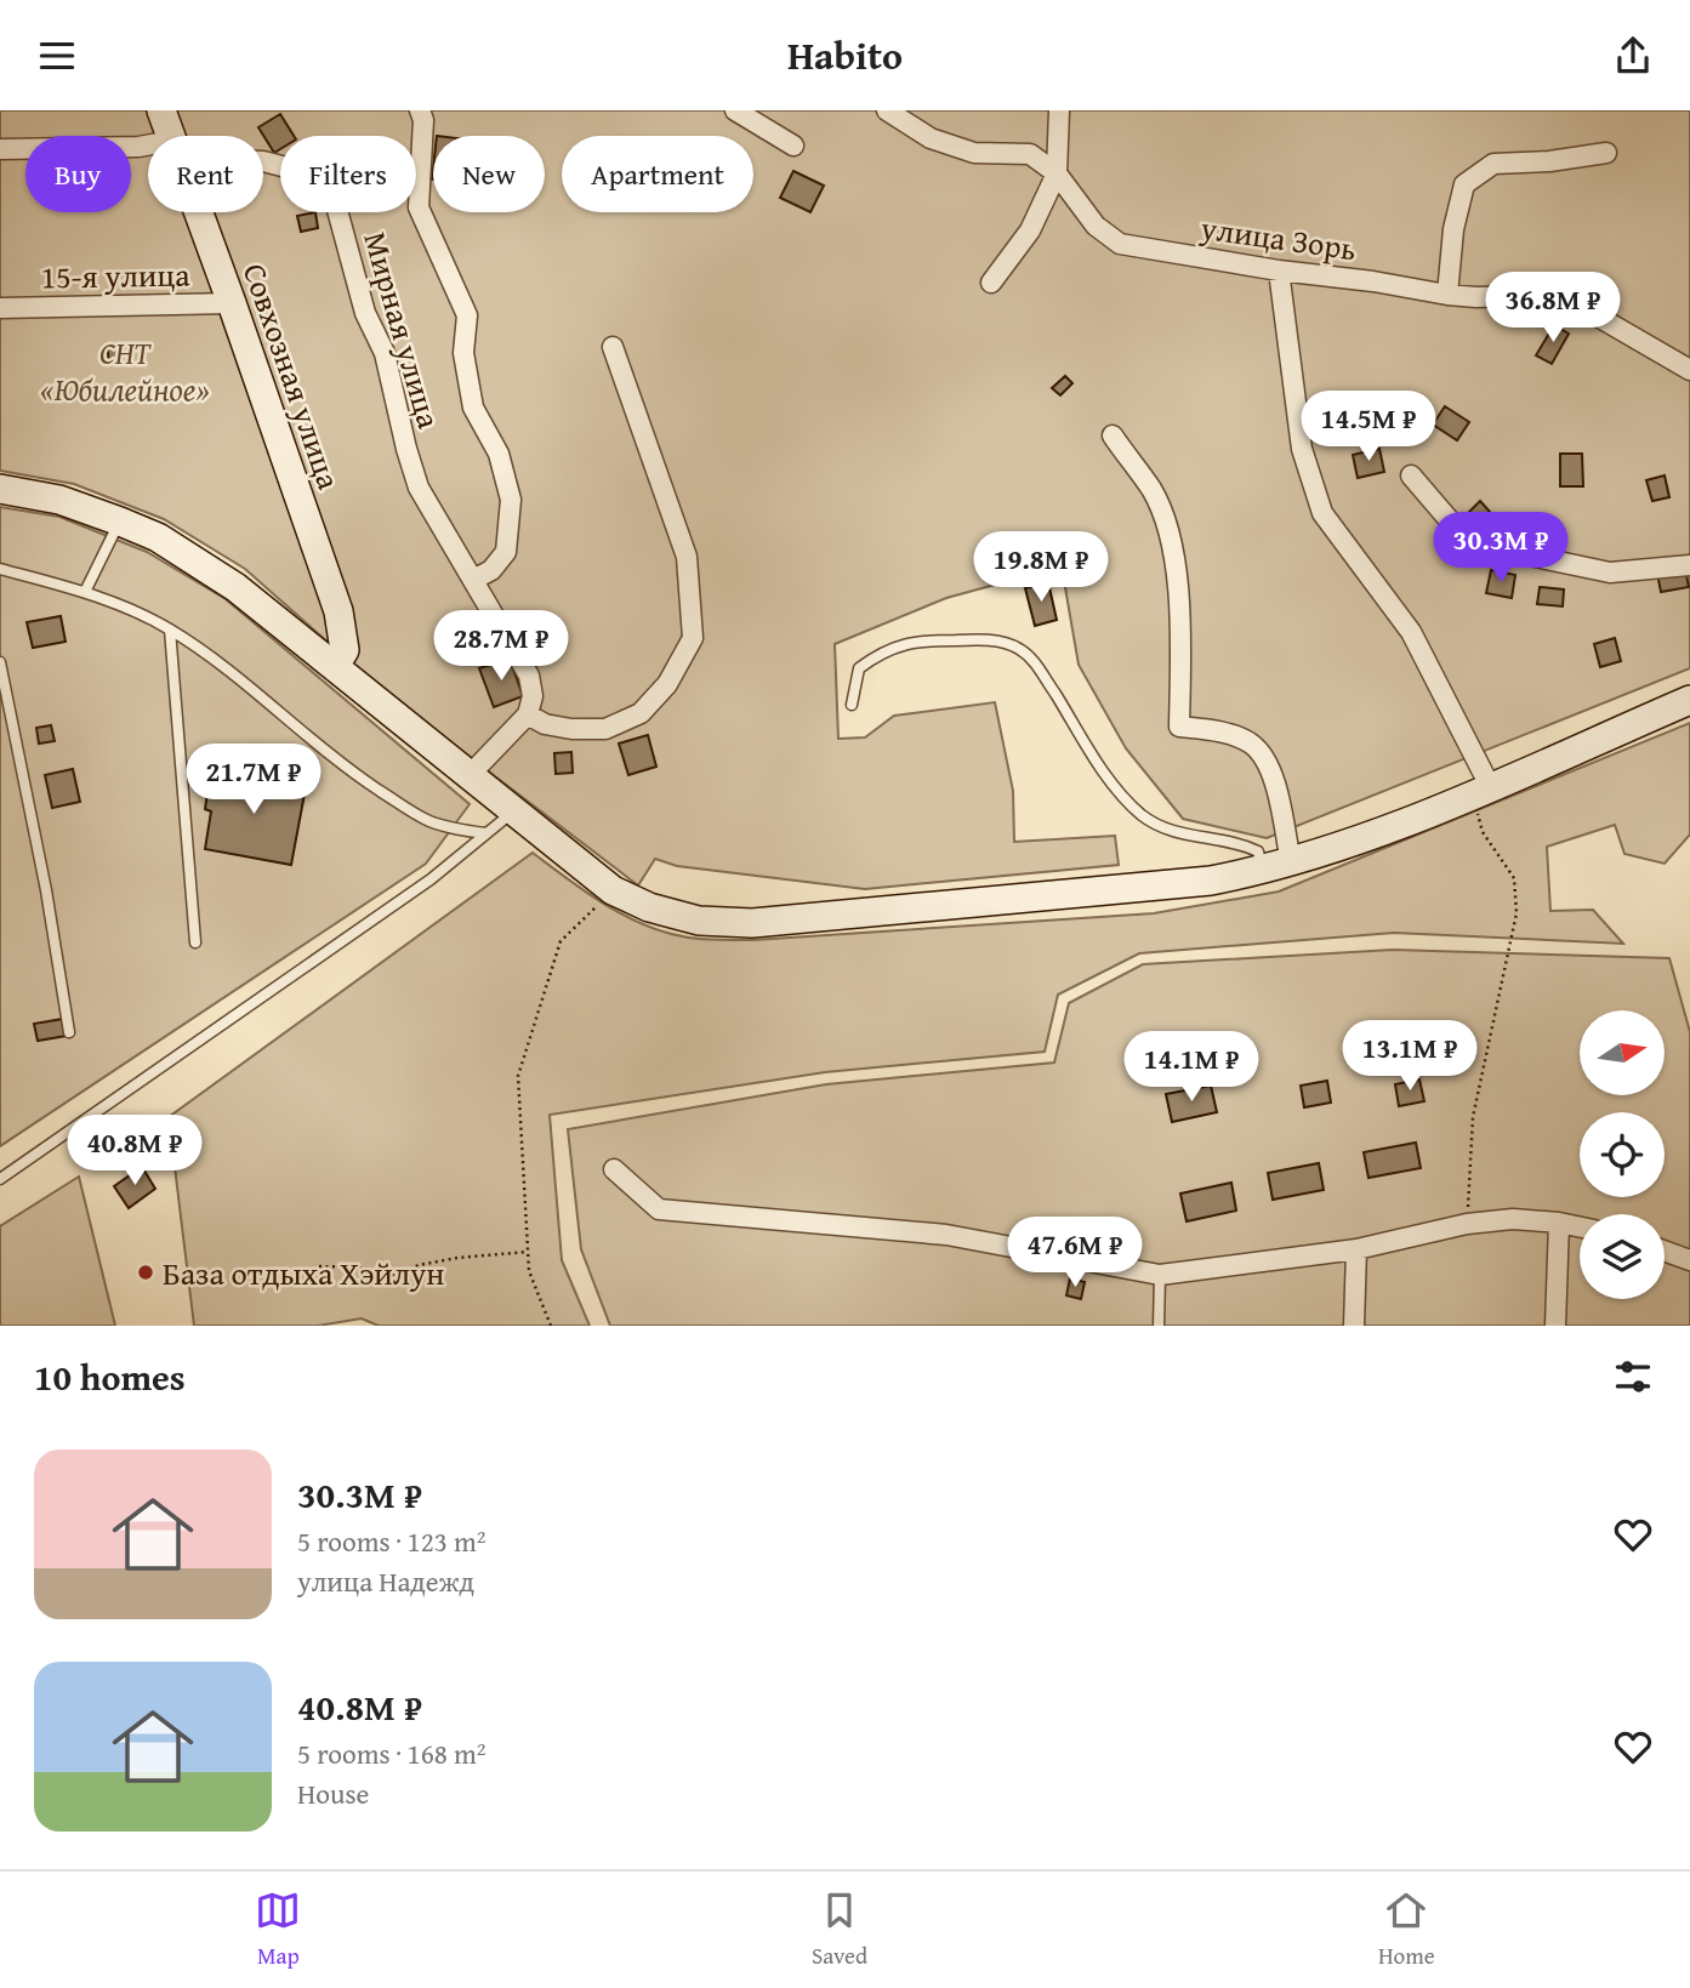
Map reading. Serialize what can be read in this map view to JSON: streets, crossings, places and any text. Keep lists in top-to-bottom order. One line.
{"streets":{"main road":["Совхозная улица"],"street":["улица Зорь","15-я улица","Мирная улица"]},"crossings":[["15-я улица","Совхозная улица"]],"parks":["СНТ «Юбилейное»"],"places":["База отдыха Хэйлун"],"north":"right","page":{"header":"Habito","chip":["Buy","Rent","Filters","New","Apartment"],"price":["36.8M ₽","14.5M ₽","30.3M ₽","19.8M ₽","28.7M ₽","21.7M ₽","13.1M ₽","14.1M ₽","40.8M ₽","47.6M ₽"],"heading":"10 homes","list":[{"name":"30.3M ₽","note":"5 rooms · 123 m² · улица Надежд"},{"name":"40.8M ₽","note":"5 rooms · 168 m² · House"}],"tabs":["Map","Saved","Home"]}}
